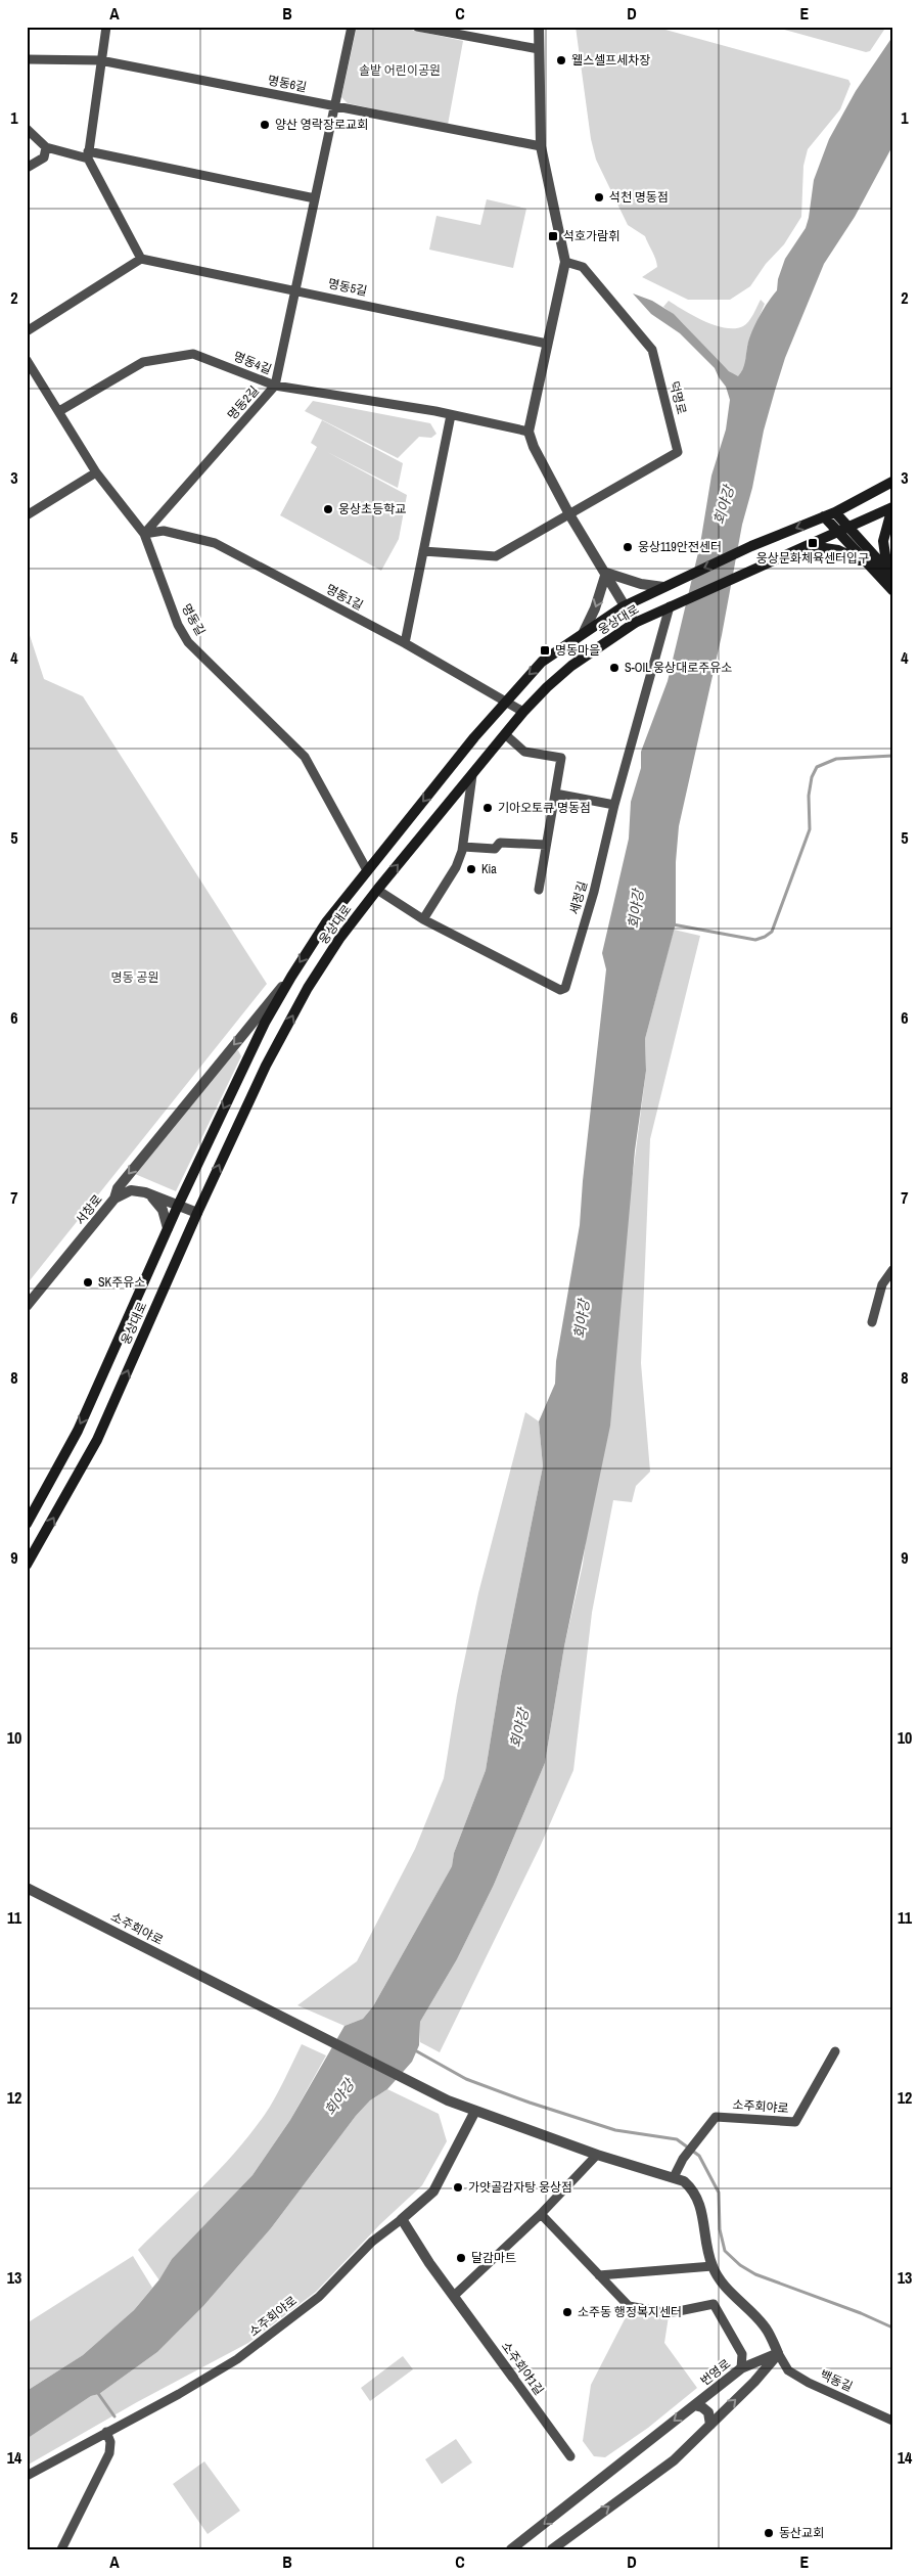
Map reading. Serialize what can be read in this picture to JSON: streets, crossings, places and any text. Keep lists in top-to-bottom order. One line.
{"streets":{"main road":["웅상대로"],"street":["명동6길","명동5길","명동4길","덕명로","명동2길","명동1길","명동길","세정길","서창로","소주회야로","소주회야1길","번영로","백동길"]},"crossings":[["명동6길","명동2길"],["명동5길","명동2길"],["명동4길","명동2길"],["명동4길","명동길"],["명동2길","명동1길"],["명동2길","명동길"],["명동1길","명동길"],["명동1길","웅상대로"],["명동길","웅상대로"],["웅상대로","세정길"],["웅상대로","서창로"],["소주회야로","소주회야1길"],["번영로","백동길"]],"water":["회야강"],"parks":["솔밭 어린이공원","명동 공원"],"places":{"other":["웰스셀프세차장","양산 영락장로교회","석천 명동점","웅상초등학교","웅상119안전센터","S-OIL 웅상대로주유소","기아오토큐 명동점","Kia","SK주유소","가얏골감자탕 웅상점","달감마트","소주동 행정복지센터","동산교회"],"transit":["석호가람휘","웅상문화체육센터입구","명동마을"]},"grid":{"columns":["A","B","C","D","E"],"rows":["1","2","3","4","5","6","7","8","9","10","11","12","13","14"]}}
